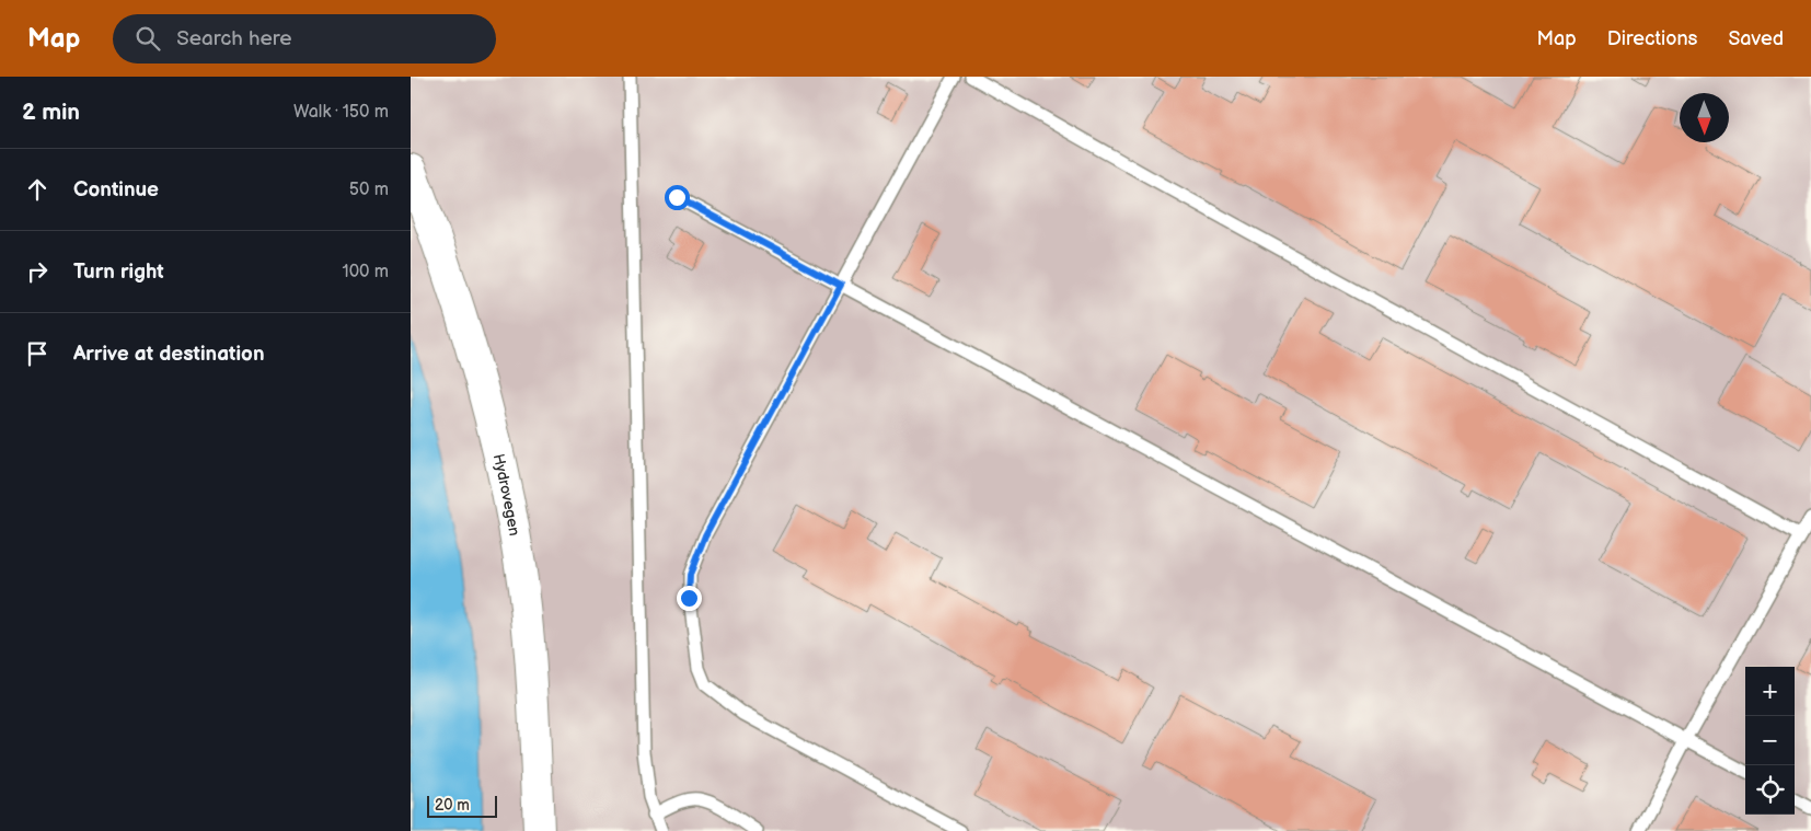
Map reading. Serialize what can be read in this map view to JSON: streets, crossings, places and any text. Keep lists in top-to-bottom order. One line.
{"streets":{"street":["Hydrovegen"]},"scale_bar":"20 m","north":"bottom","page":{"header":"Map","search":"Search here","nav":["Map","Directions","Saved"],"heading":["2 min","Walk · 150 m"],"list":[["Continue","50 m"],["Turn right","100 m"],"Arrive at destination"],"map_buttons":["+","−"],"scale":"20 m"}}
